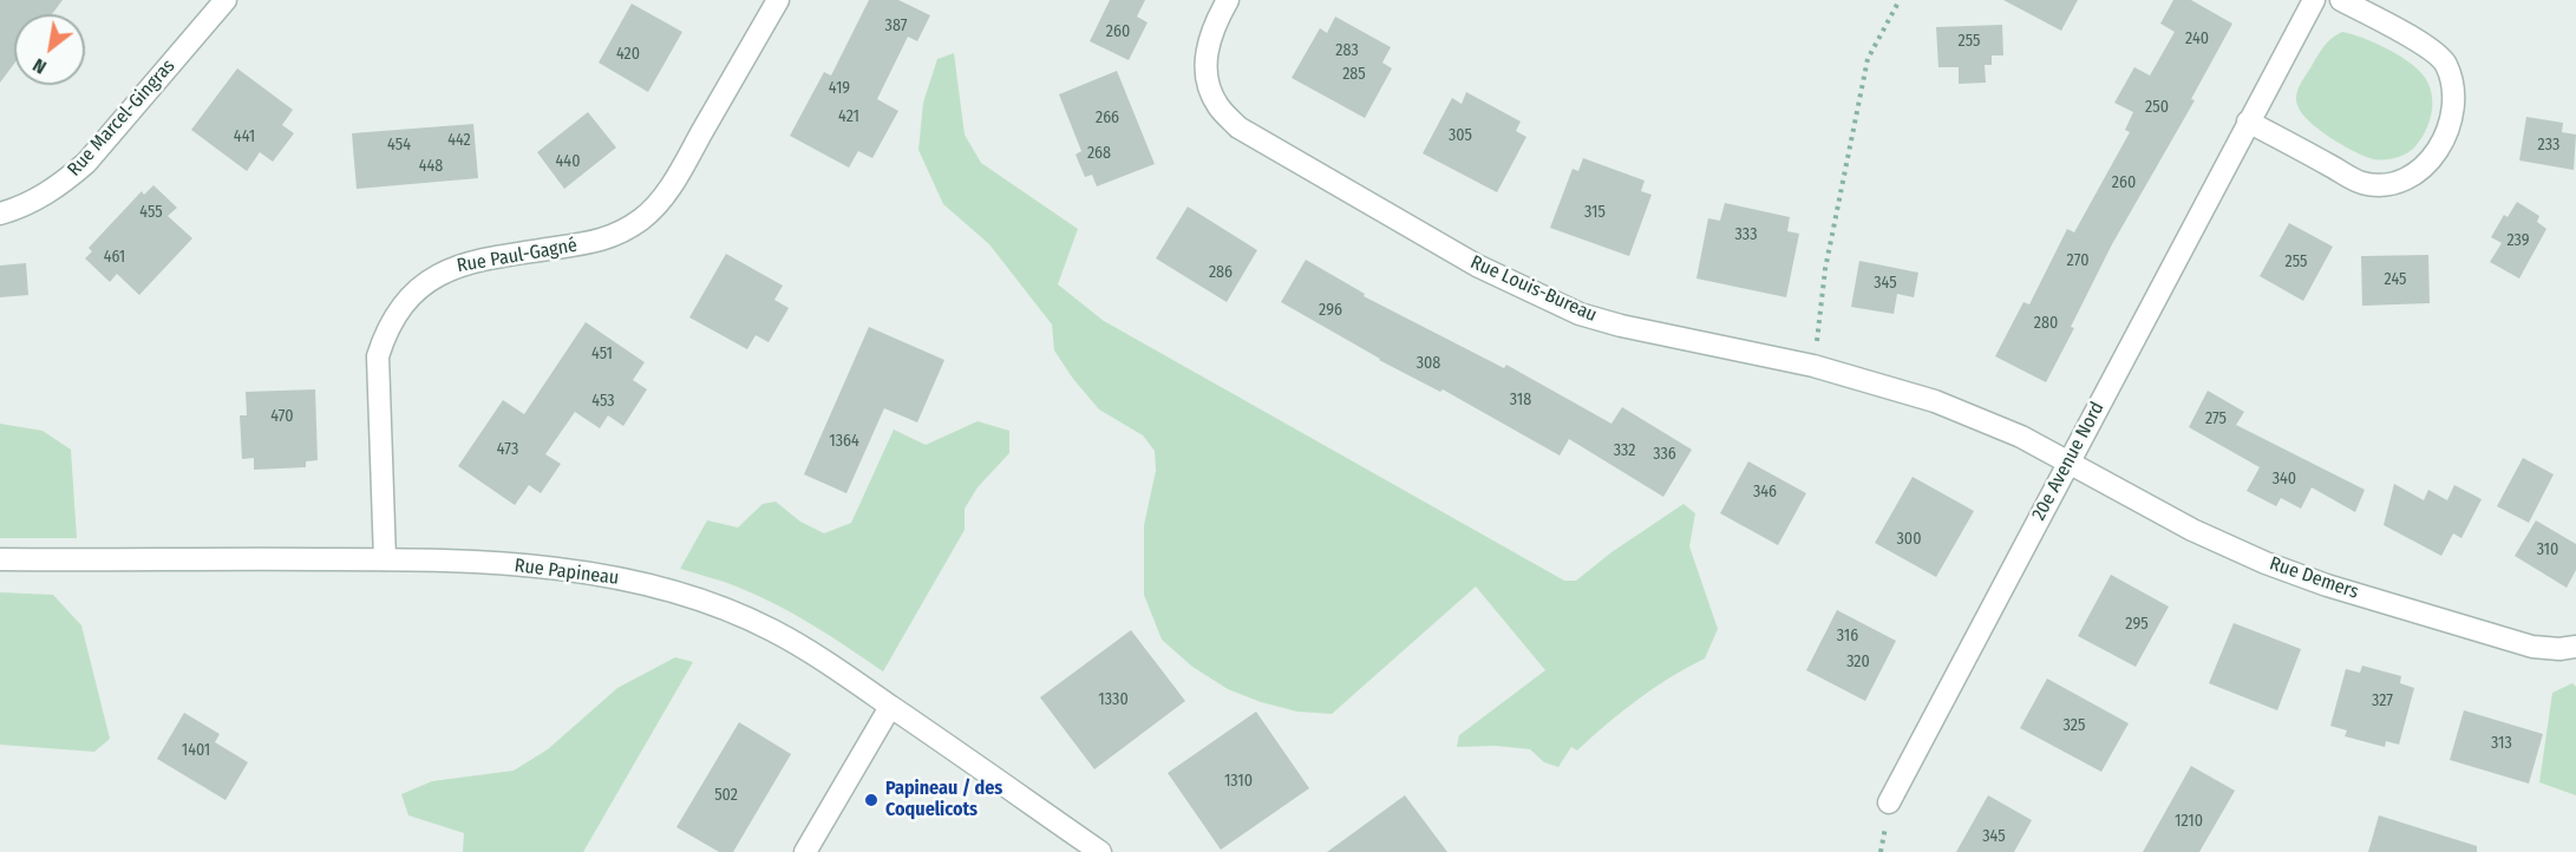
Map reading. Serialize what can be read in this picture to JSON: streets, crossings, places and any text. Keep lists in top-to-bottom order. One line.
{"streets":{"street":["Rue Marcel-Gingras","Rue Paul-Gagné","Rue Louis-Bureau","20e Avenue Nord","Rue Papineau","Rue Demers"]},"crossings":[["Rue Paul-Gagné","Rue Papineau"],["Rue Louis-Bureau","20e Avenue Nord"],["Rue Louis-Bureau","Rue Demers"],["20e Avenue Nord","Rue Demers"]],"places":["Papineau / des Coquelicots"],"house_numbers":["387","260","240","255","283","420","285","419","250","421","266","305","441","442","454","233","268","440","448","260","455","315","333","239","461","270","255","286","245","345","296","280","451","308","318","453","470","275","1364","473","332","336","340","346","300","310","295","316","320","1330","327","325","313","1401","1310","502","1210","345"],"north":"bottom left"}
